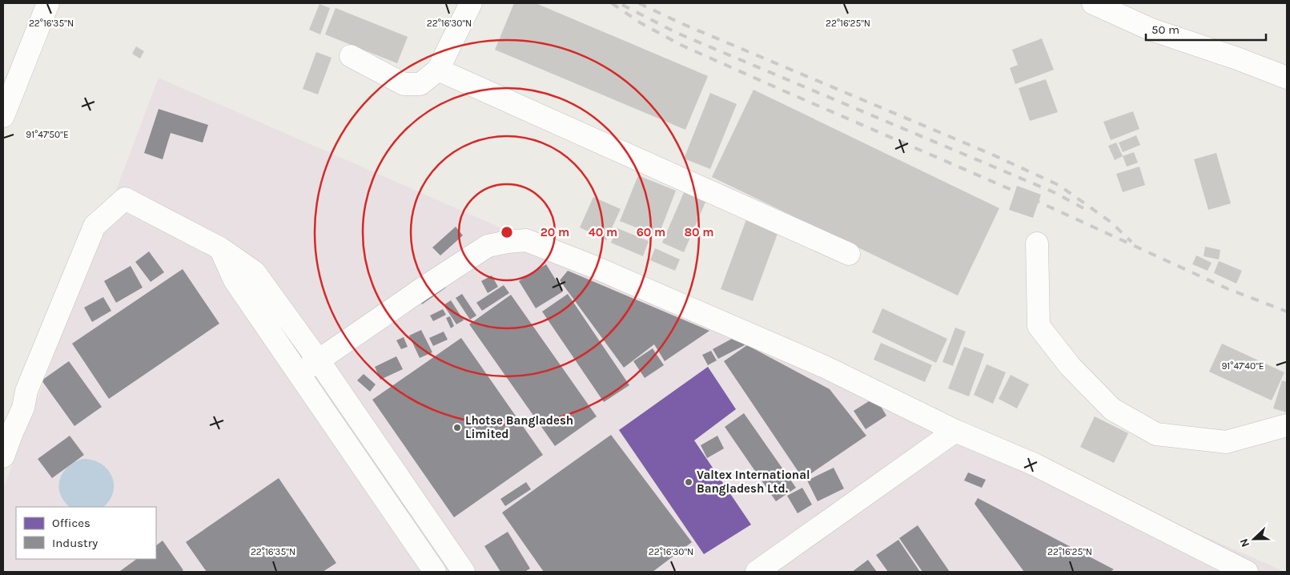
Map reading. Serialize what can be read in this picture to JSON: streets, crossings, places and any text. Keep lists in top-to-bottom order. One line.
{"places":["Lhotse Bangladesh Limited","Valtex International Bangladesh Ltd."],"legend":["Offices","Industry"],"scale_bar":"50 m","north":"left","coordinates":["22°16'35\"N","22°16'30\"N","22°16'25\"N","91°47'50\"E","91°47'40\"E"],"rings":["20 m","40 m","60 m","80 m"]}
